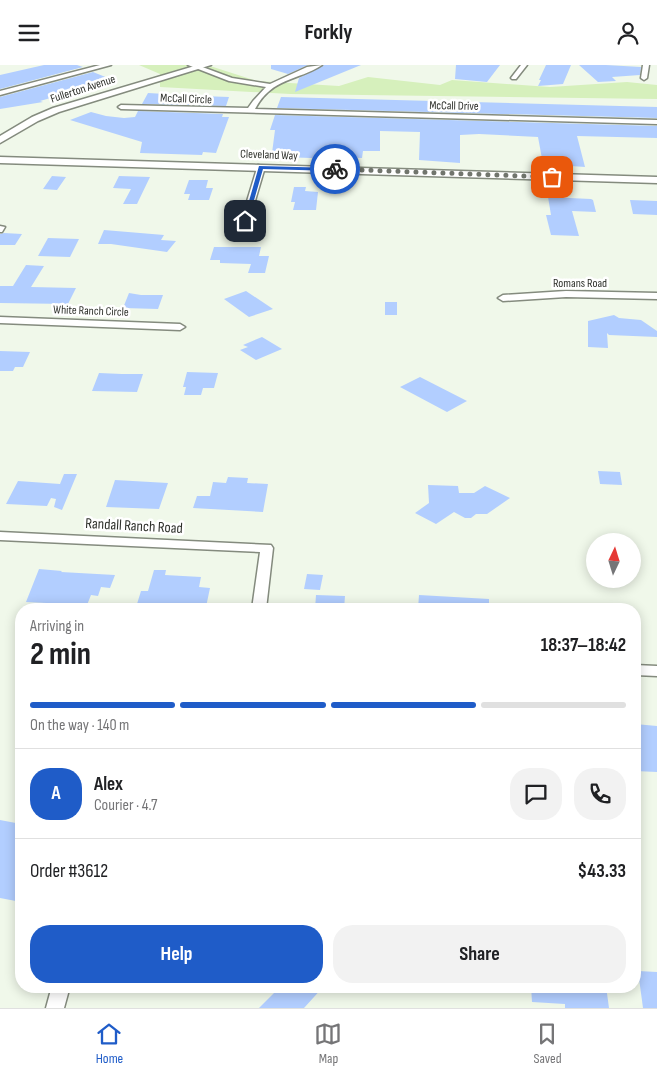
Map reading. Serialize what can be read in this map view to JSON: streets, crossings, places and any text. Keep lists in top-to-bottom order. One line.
{"streets":{"street":["Fullerton Avenue","McCall Circle","McCall Drive","Cleveland Way","Romans Road","White Ranch Circle","Randall Ranch Road"]},"crossings":[["McCall Circle","McCall Drive"]],"north":"top","page":{"header":"Forkly","heading":["2 min","Arriving in","18:37–18:42"],"panel":["Alex","Courier · 4.7","Order #3612","$43.33"],"bar":"On the way · 140 m","round":"A","buttons":["Help","Share"],"tabs":["Home","Map","Saved"]}}
